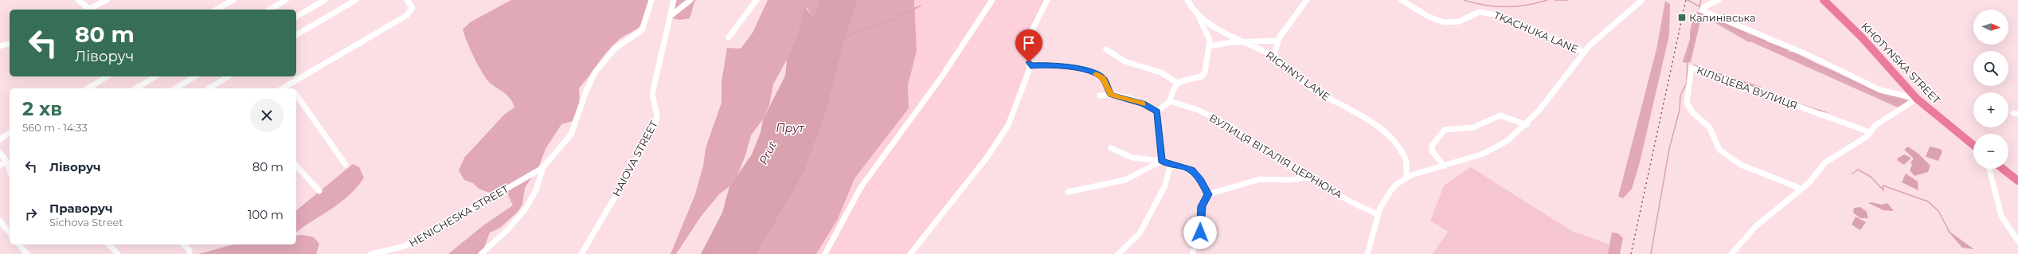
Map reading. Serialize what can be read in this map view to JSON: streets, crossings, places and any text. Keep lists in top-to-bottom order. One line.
{"streets":{"highway":["KHOTYNSKA STREET"],"street":["TKACHUKA LANE","RICHNYI LANE","КІЛЬЦЕВА ВУЛИЦЯ","ВУЛИЦЯ ВІТАЛІЯ ЦЕРНЮКА","HAIOVA STREET","HENICHESKA STREET"]},"water":["Прут","Prut"],"places":{"transit":["Калинівська"]},"north":"right","page":{"map_buttons":["+","−"],"turn":["80 m","Ліворуч"],"heading":["2 хв","560 m · 14:33"],"list":[{"name":"Ліворуч","value":"80 m"},{"name":"Праворуч","note":"Sichova Street","value":"100 m"}]}}
